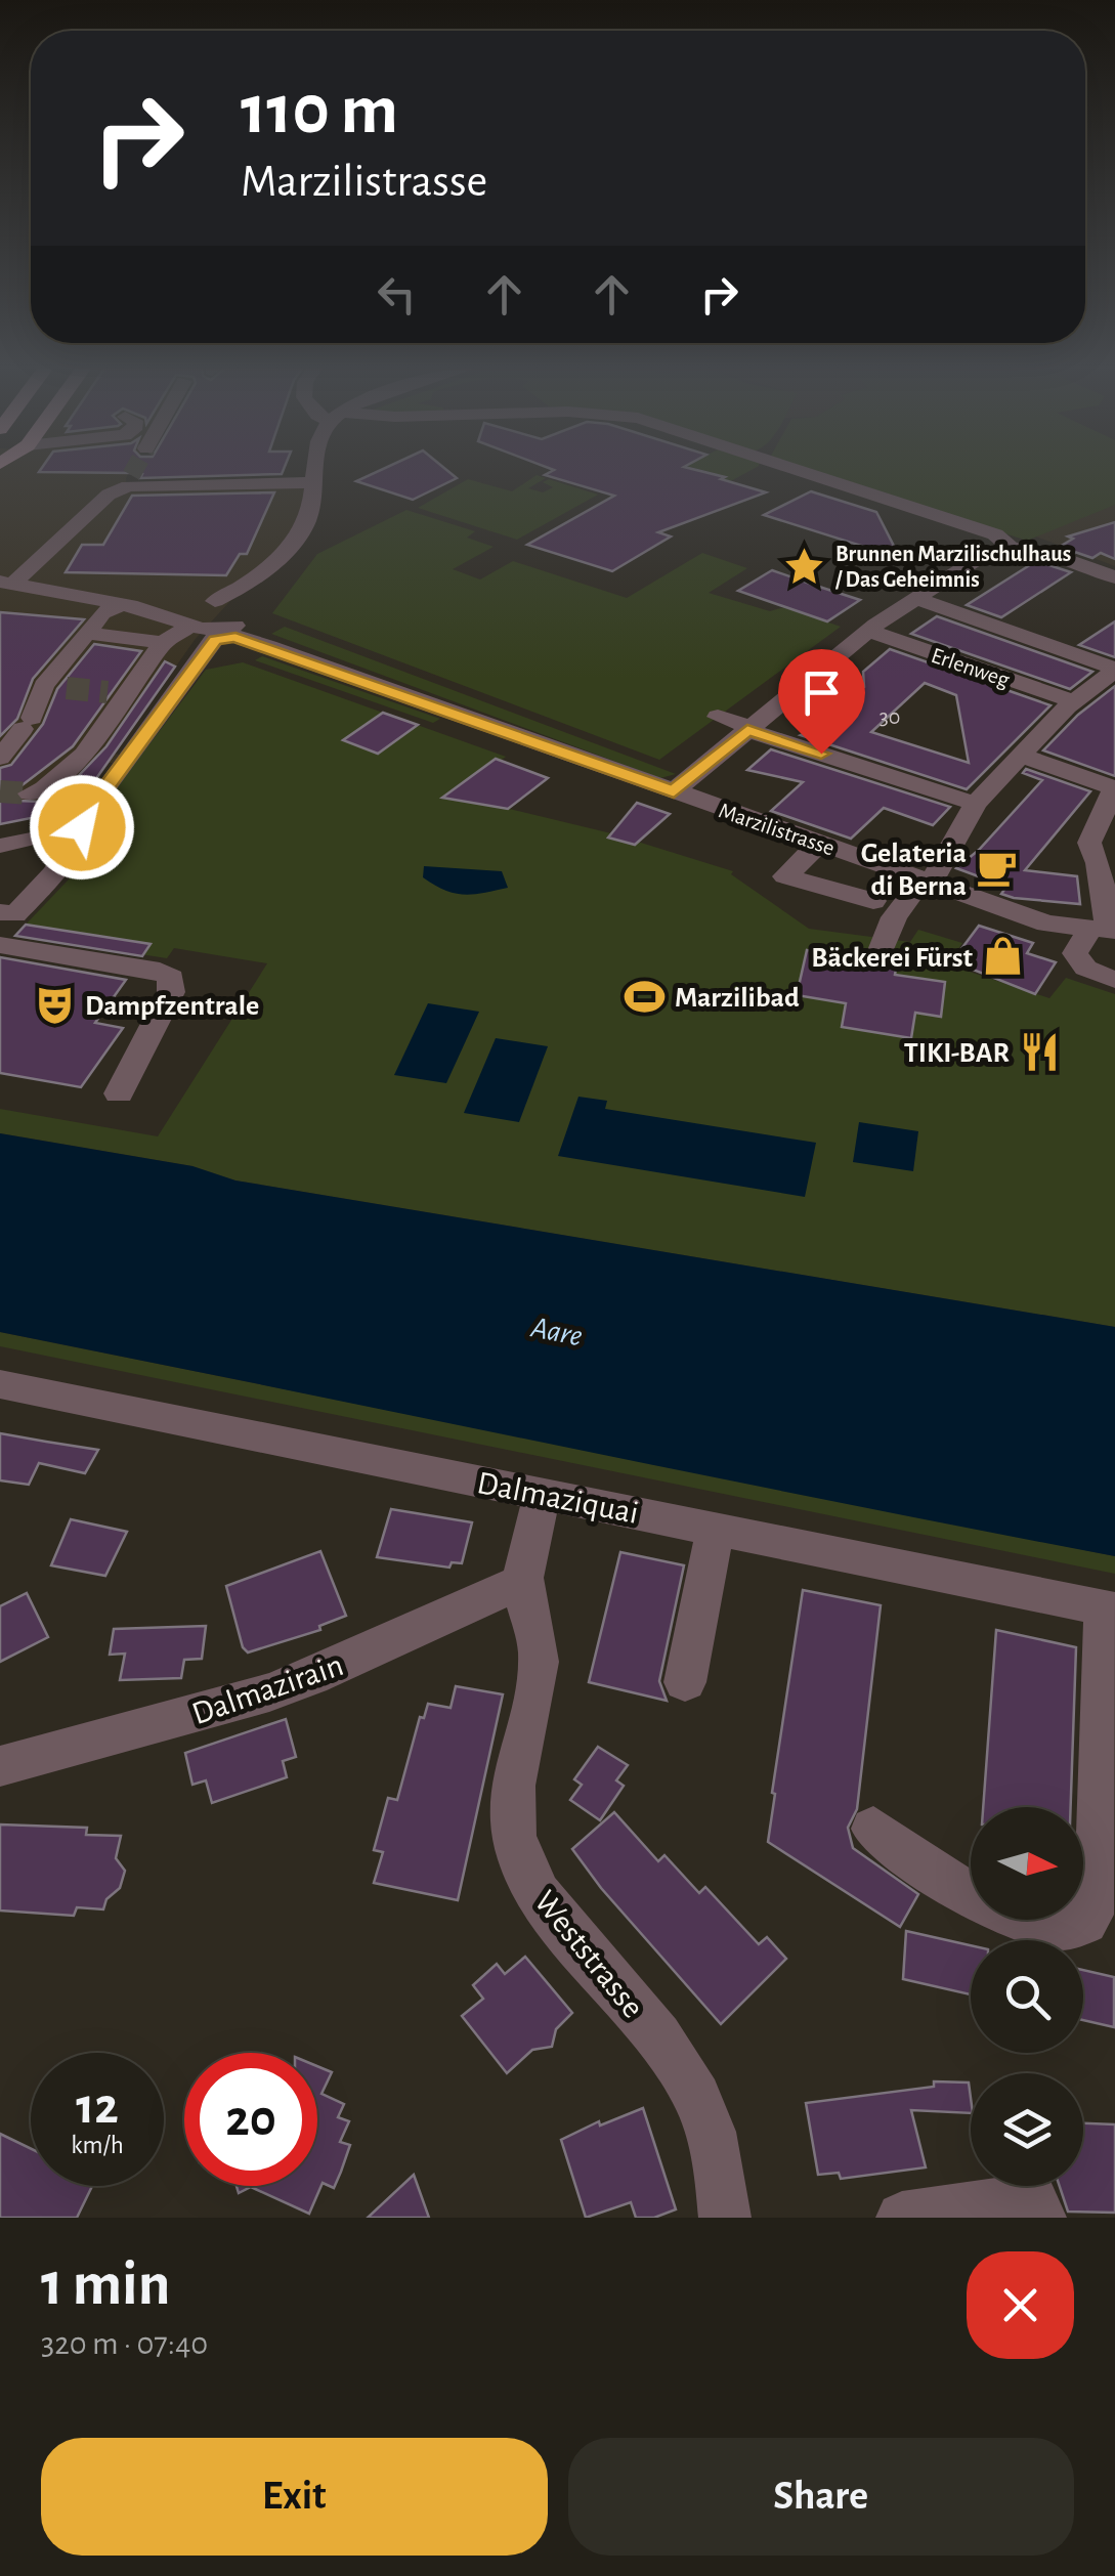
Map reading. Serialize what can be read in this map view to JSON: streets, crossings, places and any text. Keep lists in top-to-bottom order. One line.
{"streets":{"street":["Erlenweg","Marzilistrasse","Dalmaziquai","Dalmazirain","Weststrasse"]},"crossings":[["Dalmaziquai","Weststrasse"],["Dalmazirain","Weststrasse"]],"water":["Aare"],"places":{"place":["Brunnen Marzilischulhaus / Das Geheimnis"],"cafe":["Gelateria di Berna"],"shop":["Bäckerei Fürst"],"sports":["Marzilibad"],"theatre":["Dampfzentrale"],"restaurant":["TIKI-BAR"]},"house_numbers":["30"],"north":"right","page":{"turn":["110 m","Marzilistrasse"],"speed":"12 km/h","limit":"20","heading":["1 min","320 m · 07:40"],"buttons":["Exit","Share"]}}
